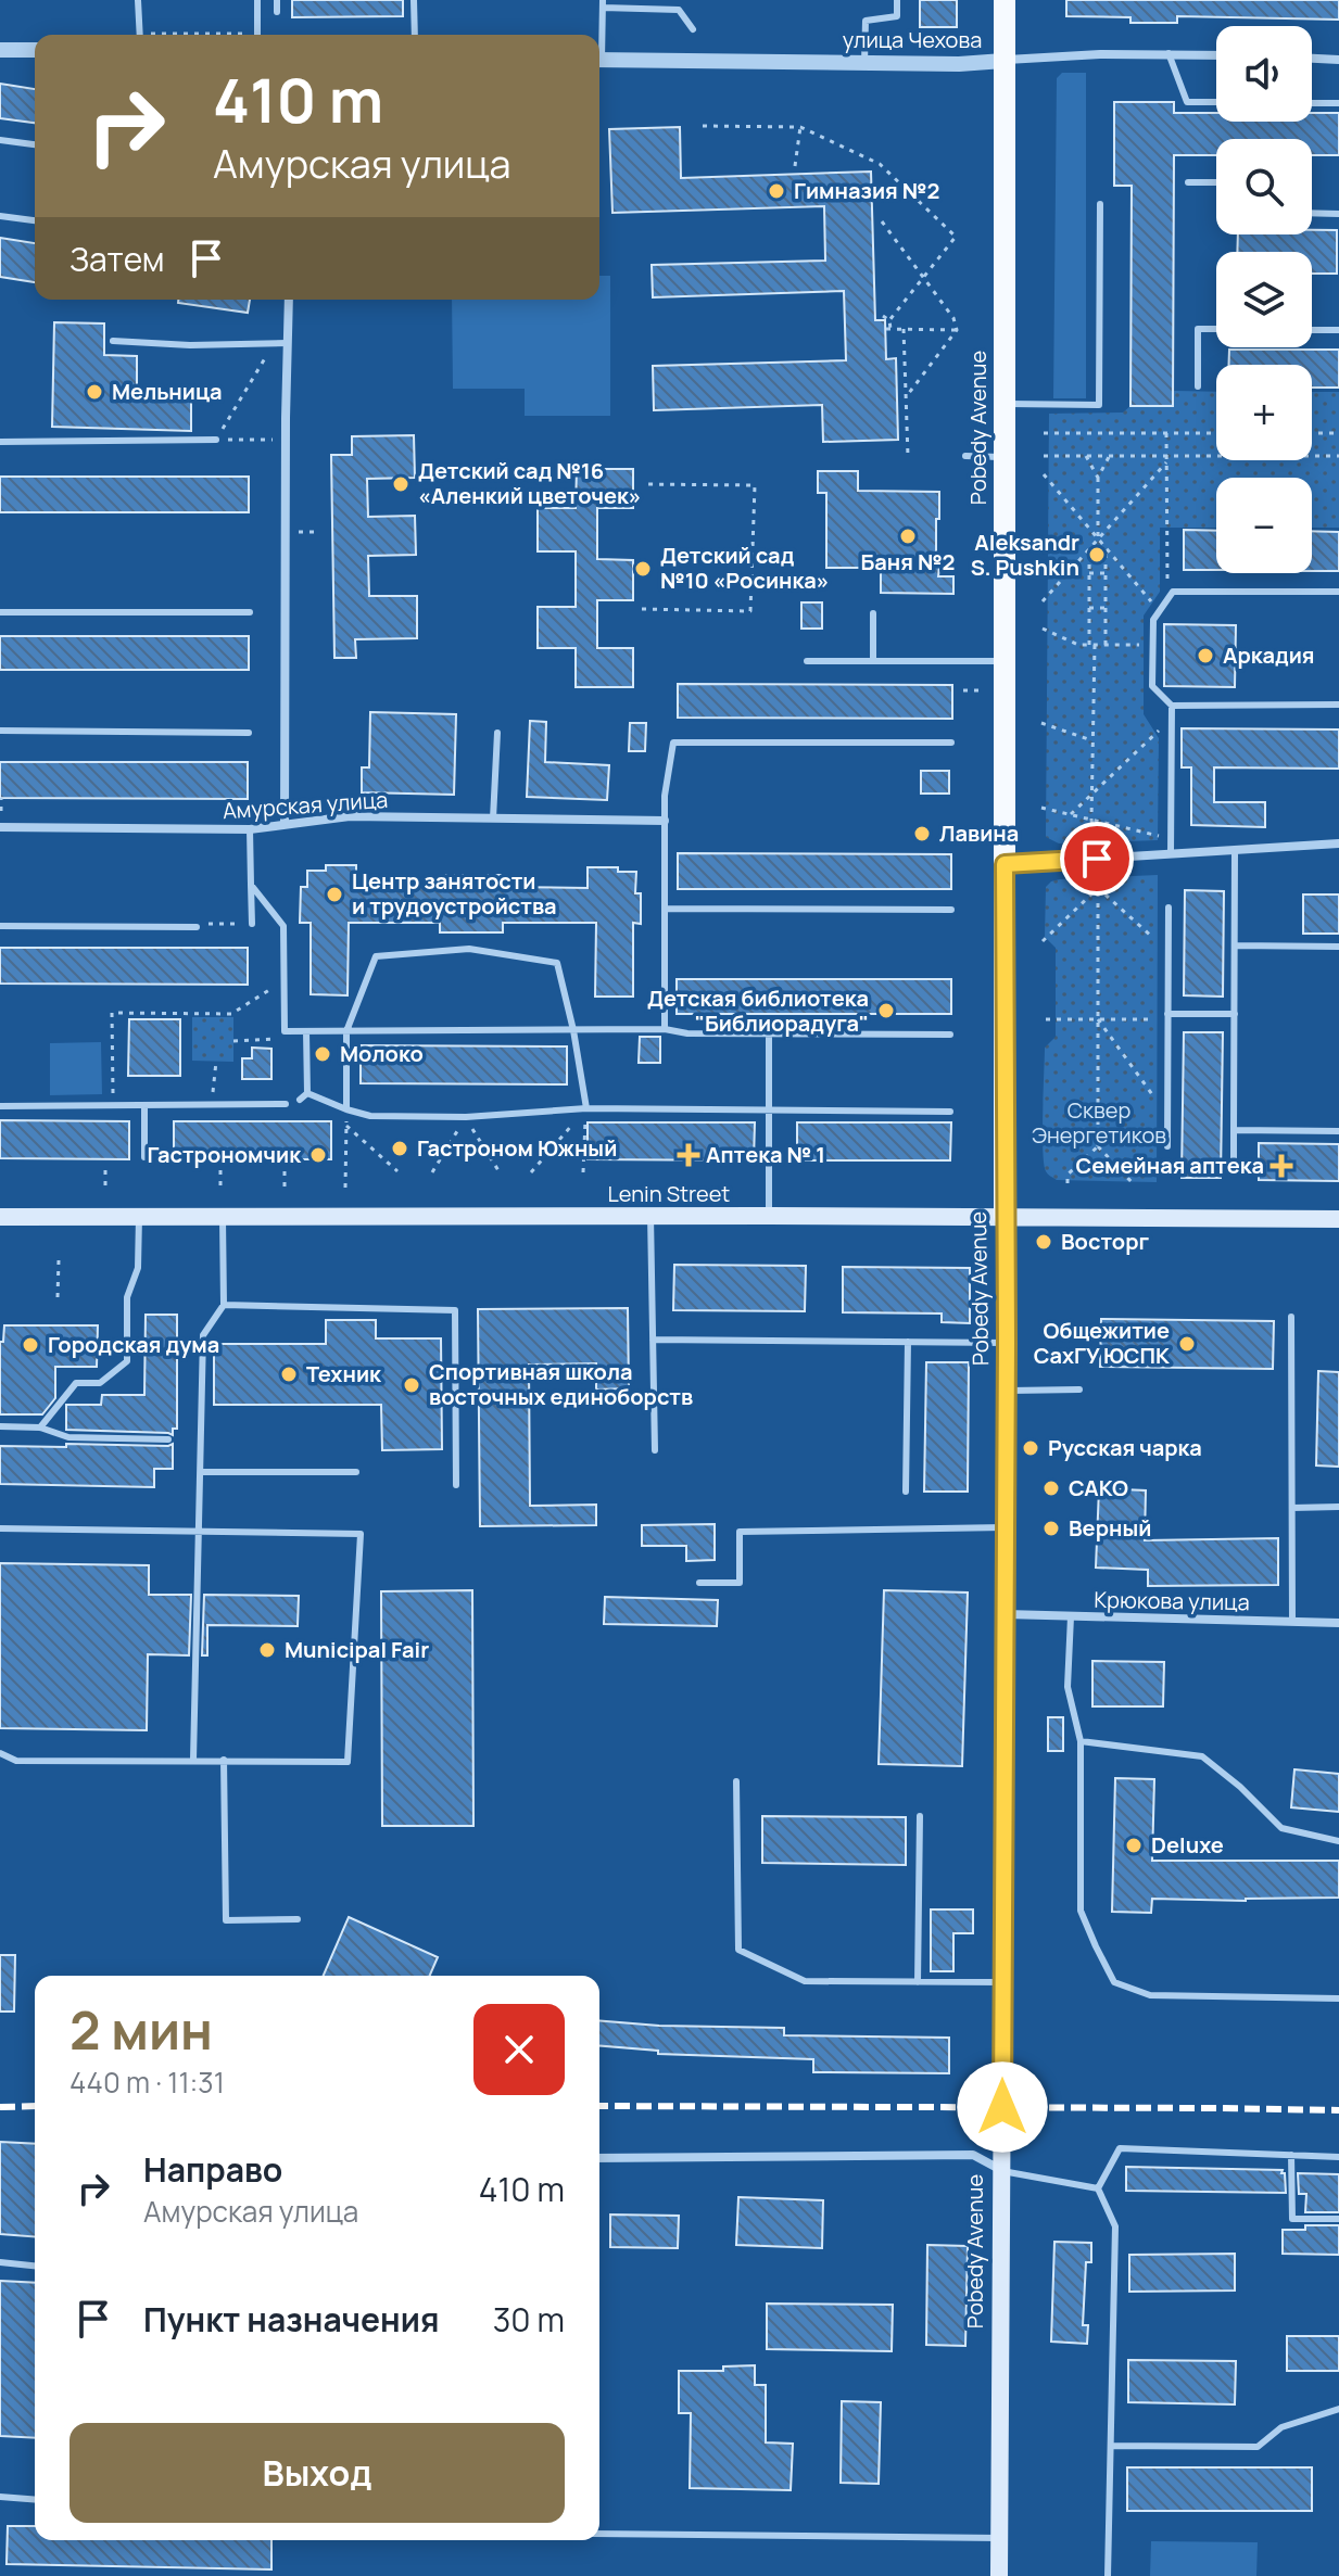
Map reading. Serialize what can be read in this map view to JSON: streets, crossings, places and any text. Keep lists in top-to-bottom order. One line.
{"streets":{"main road":["Pobedy Avenue","Lenin Street"],"street":["улица Чехова","Амурская улица","Крюкова улица"]},"crossings":[["улица Чехова","Pobedy Avenue"],["Pobedy Avenue","Lenin Street"],["Pobedy Avenue","Крюкова улица"]],"parks":["Сквер Энергетиков"],"places":{"other":["Гимназия №2","Мельница","Детский сад №16 «Аленкий цветочек»","Баня №2","Aleksandr S. Pushkin","Детский сад №10 «Росинка»","Аркадия","Лавина","Центр занятости и трудоустройства","Детская библиотека \"Библиорадуга\"","Молоко","Гастроном Южный","Гастрономчик","Восторг","Общежитие СахГУ ЮСПК","Городская дума","Техник","Спортивная школа восточных единоборств","Русская чарка","САКО","Верный","Municipal Fair","Deluxe"],"health":["Аптека № 1","Семейная аптека"]},"page":{"map_buttons":["+","−"],"turn":["410 m","Амурская улица"],"then":"Затем","heading":["2 мин","440 m · 11:31"],"list":[{"name":"Направо","note":"Амурская улица","value":"410 m"},{"name":"Пункт назначения","value":"30 m"}],"buttons":"Выход"}}
